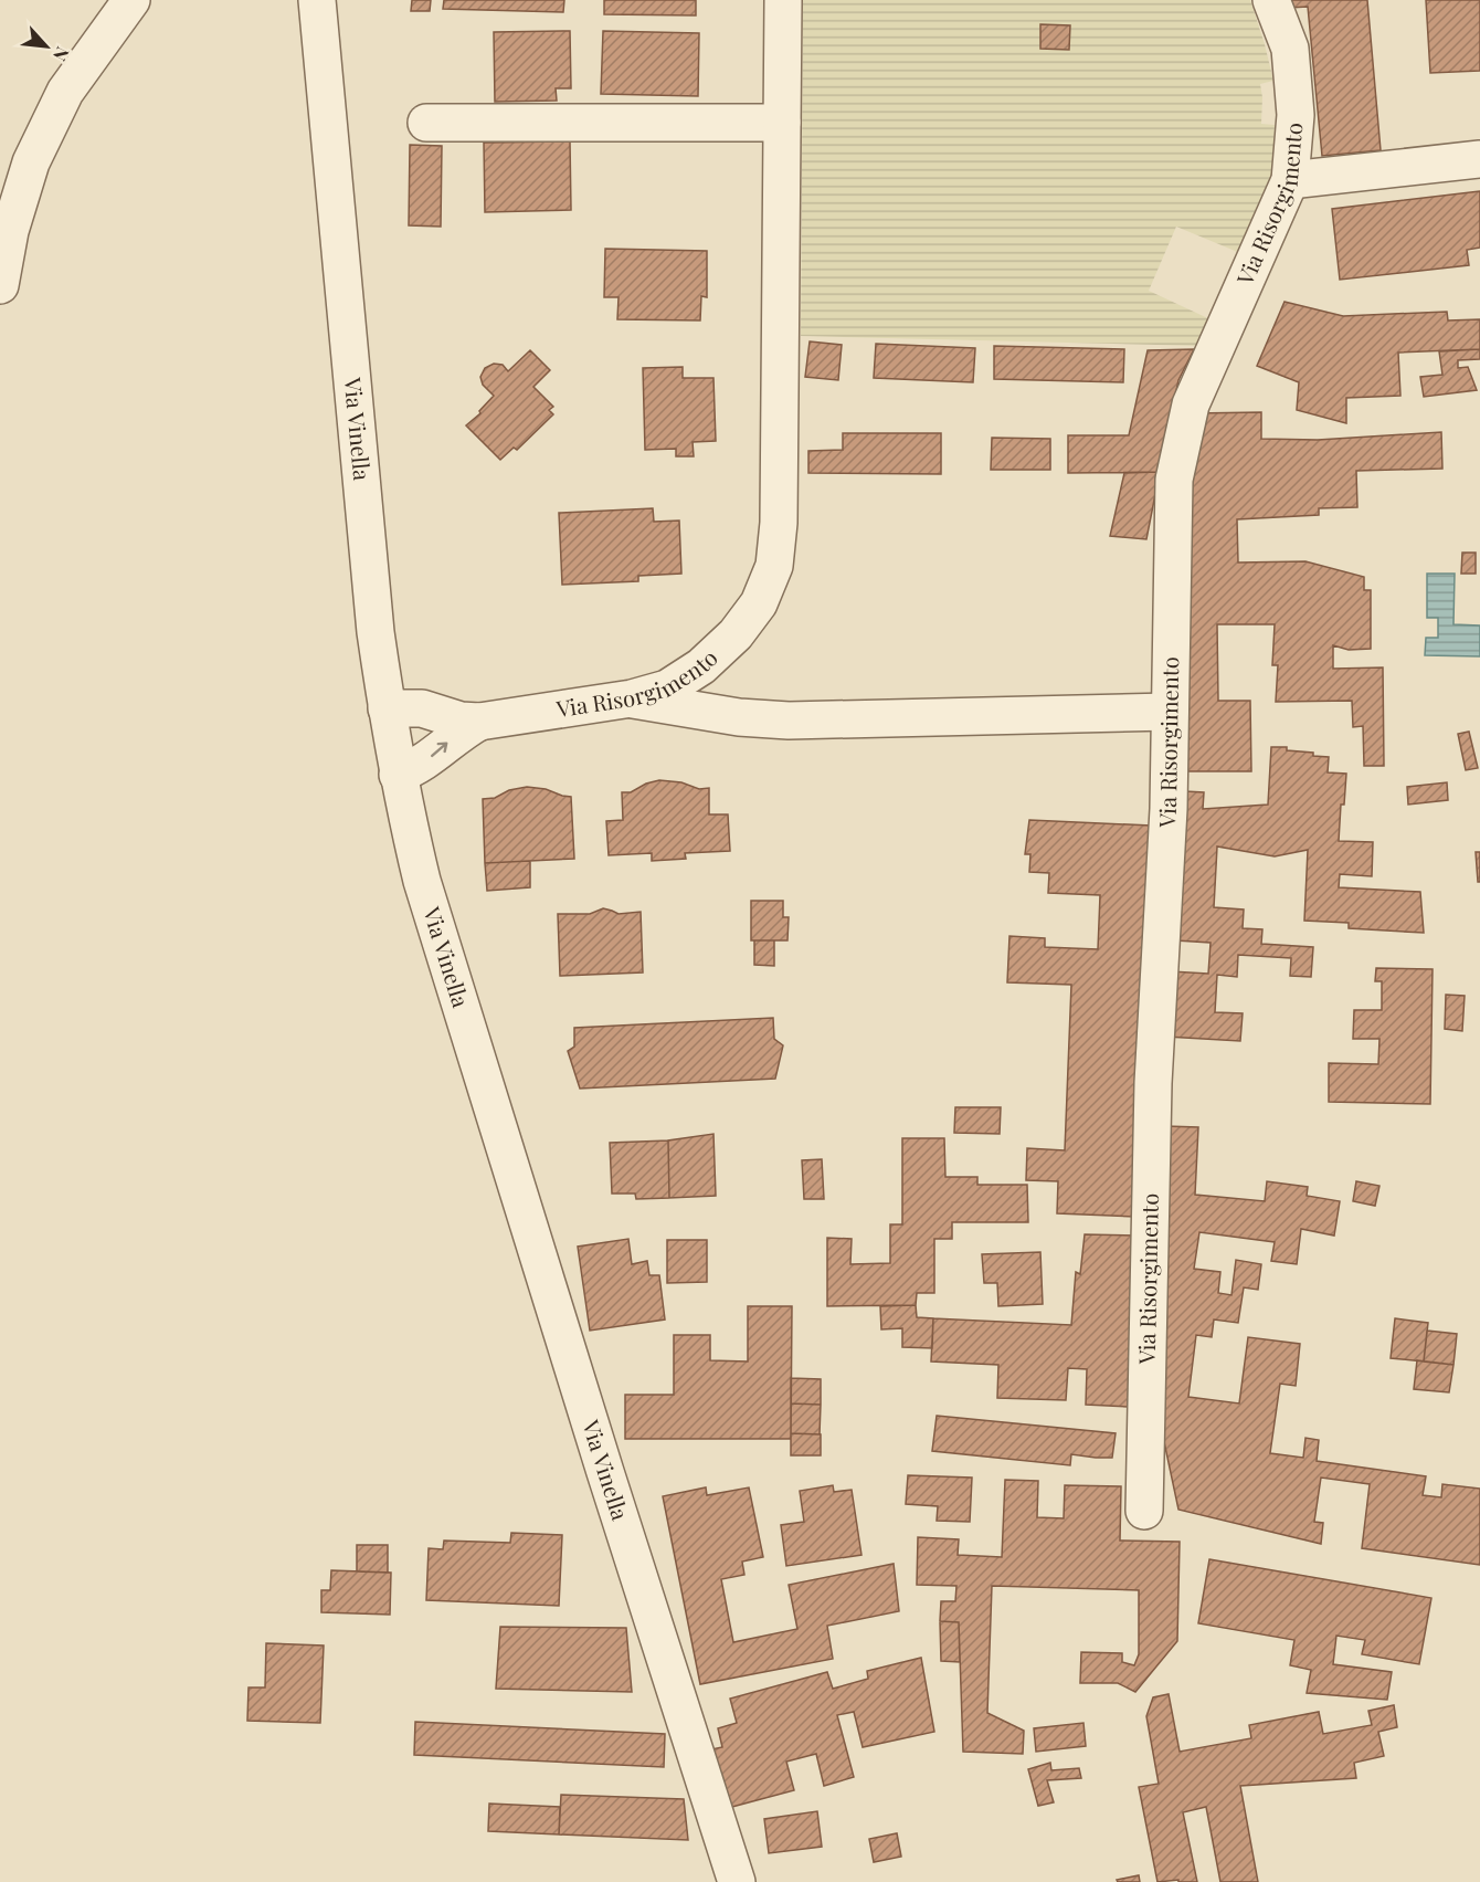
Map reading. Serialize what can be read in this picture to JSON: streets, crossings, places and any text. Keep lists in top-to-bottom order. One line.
{"streets":{"street":["Via Risorgimento","Via Vinella"]},"north":"bottom right"}
